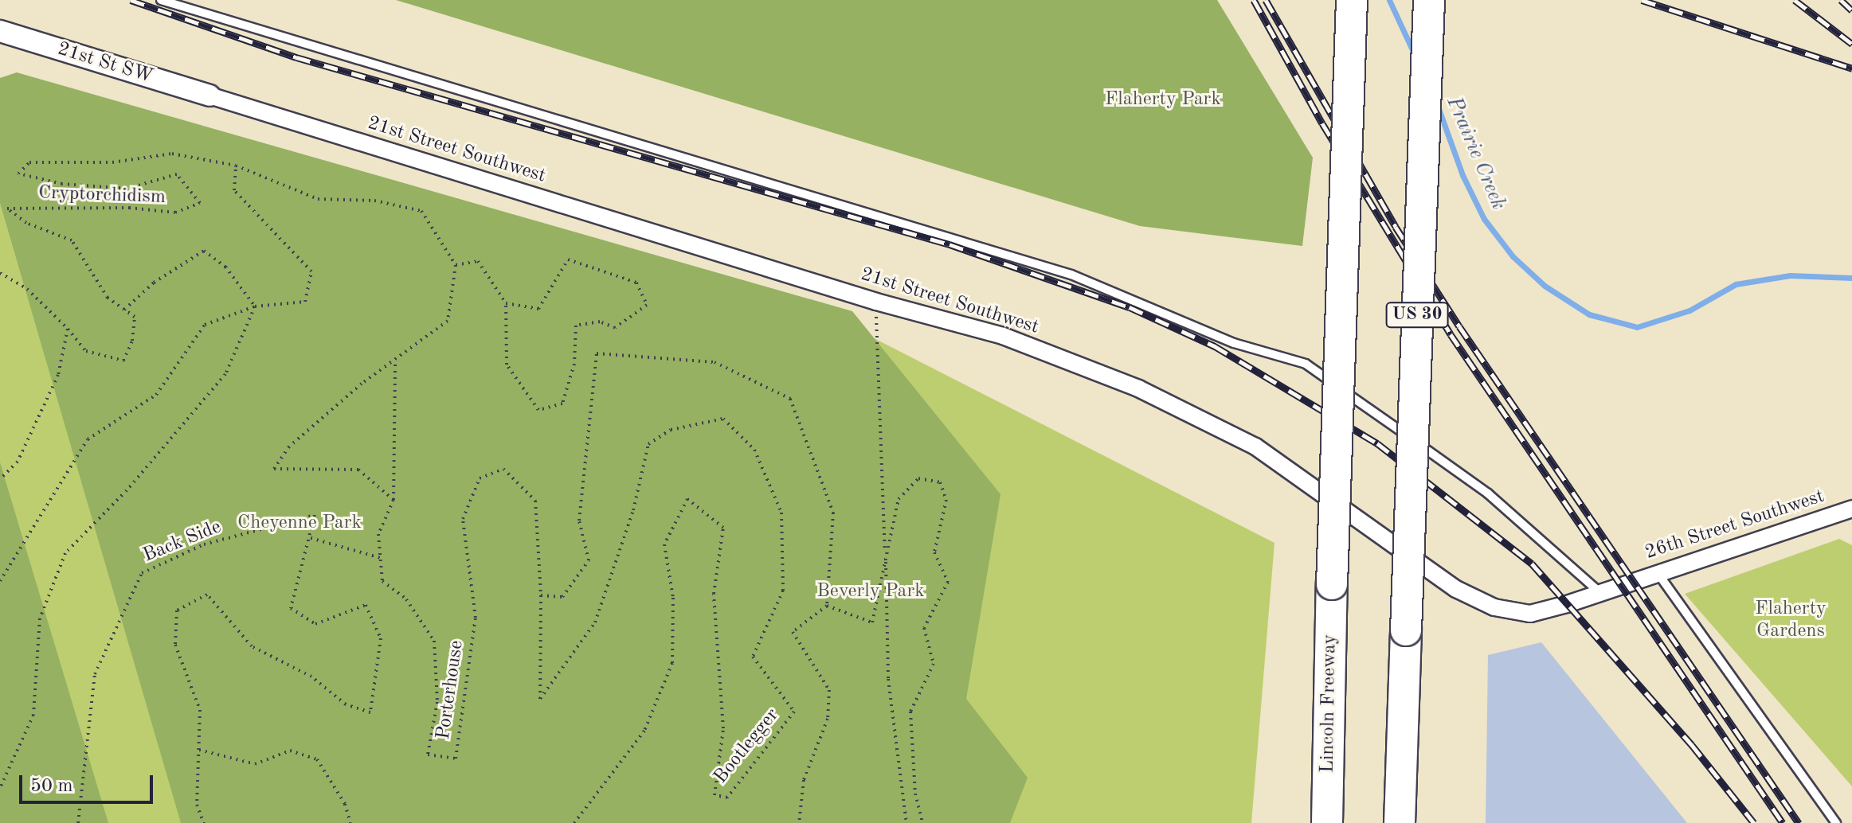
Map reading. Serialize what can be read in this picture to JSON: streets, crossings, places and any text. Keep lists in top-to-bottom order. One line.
{"streets":{"highway":["US 30","Lincoln Freeway"],"street":["21st St SW","21st Street Southwest","26th Street Southwest"],"path":["Cryptorchidism","Back Side","Porterhouse","Bootlegger"]},"crossings":[["21st St SW","21st Street Southwest"],["21st Street Southwest","26th Street Southwest"],["Porterhouse","Bootlegger"]],"water":["Prairie Creek"],"parks":["Flaherty Park","Cheyenne Park","Beverly Park","Flaherty Gardens"],"scale_bar":"50 m"}
